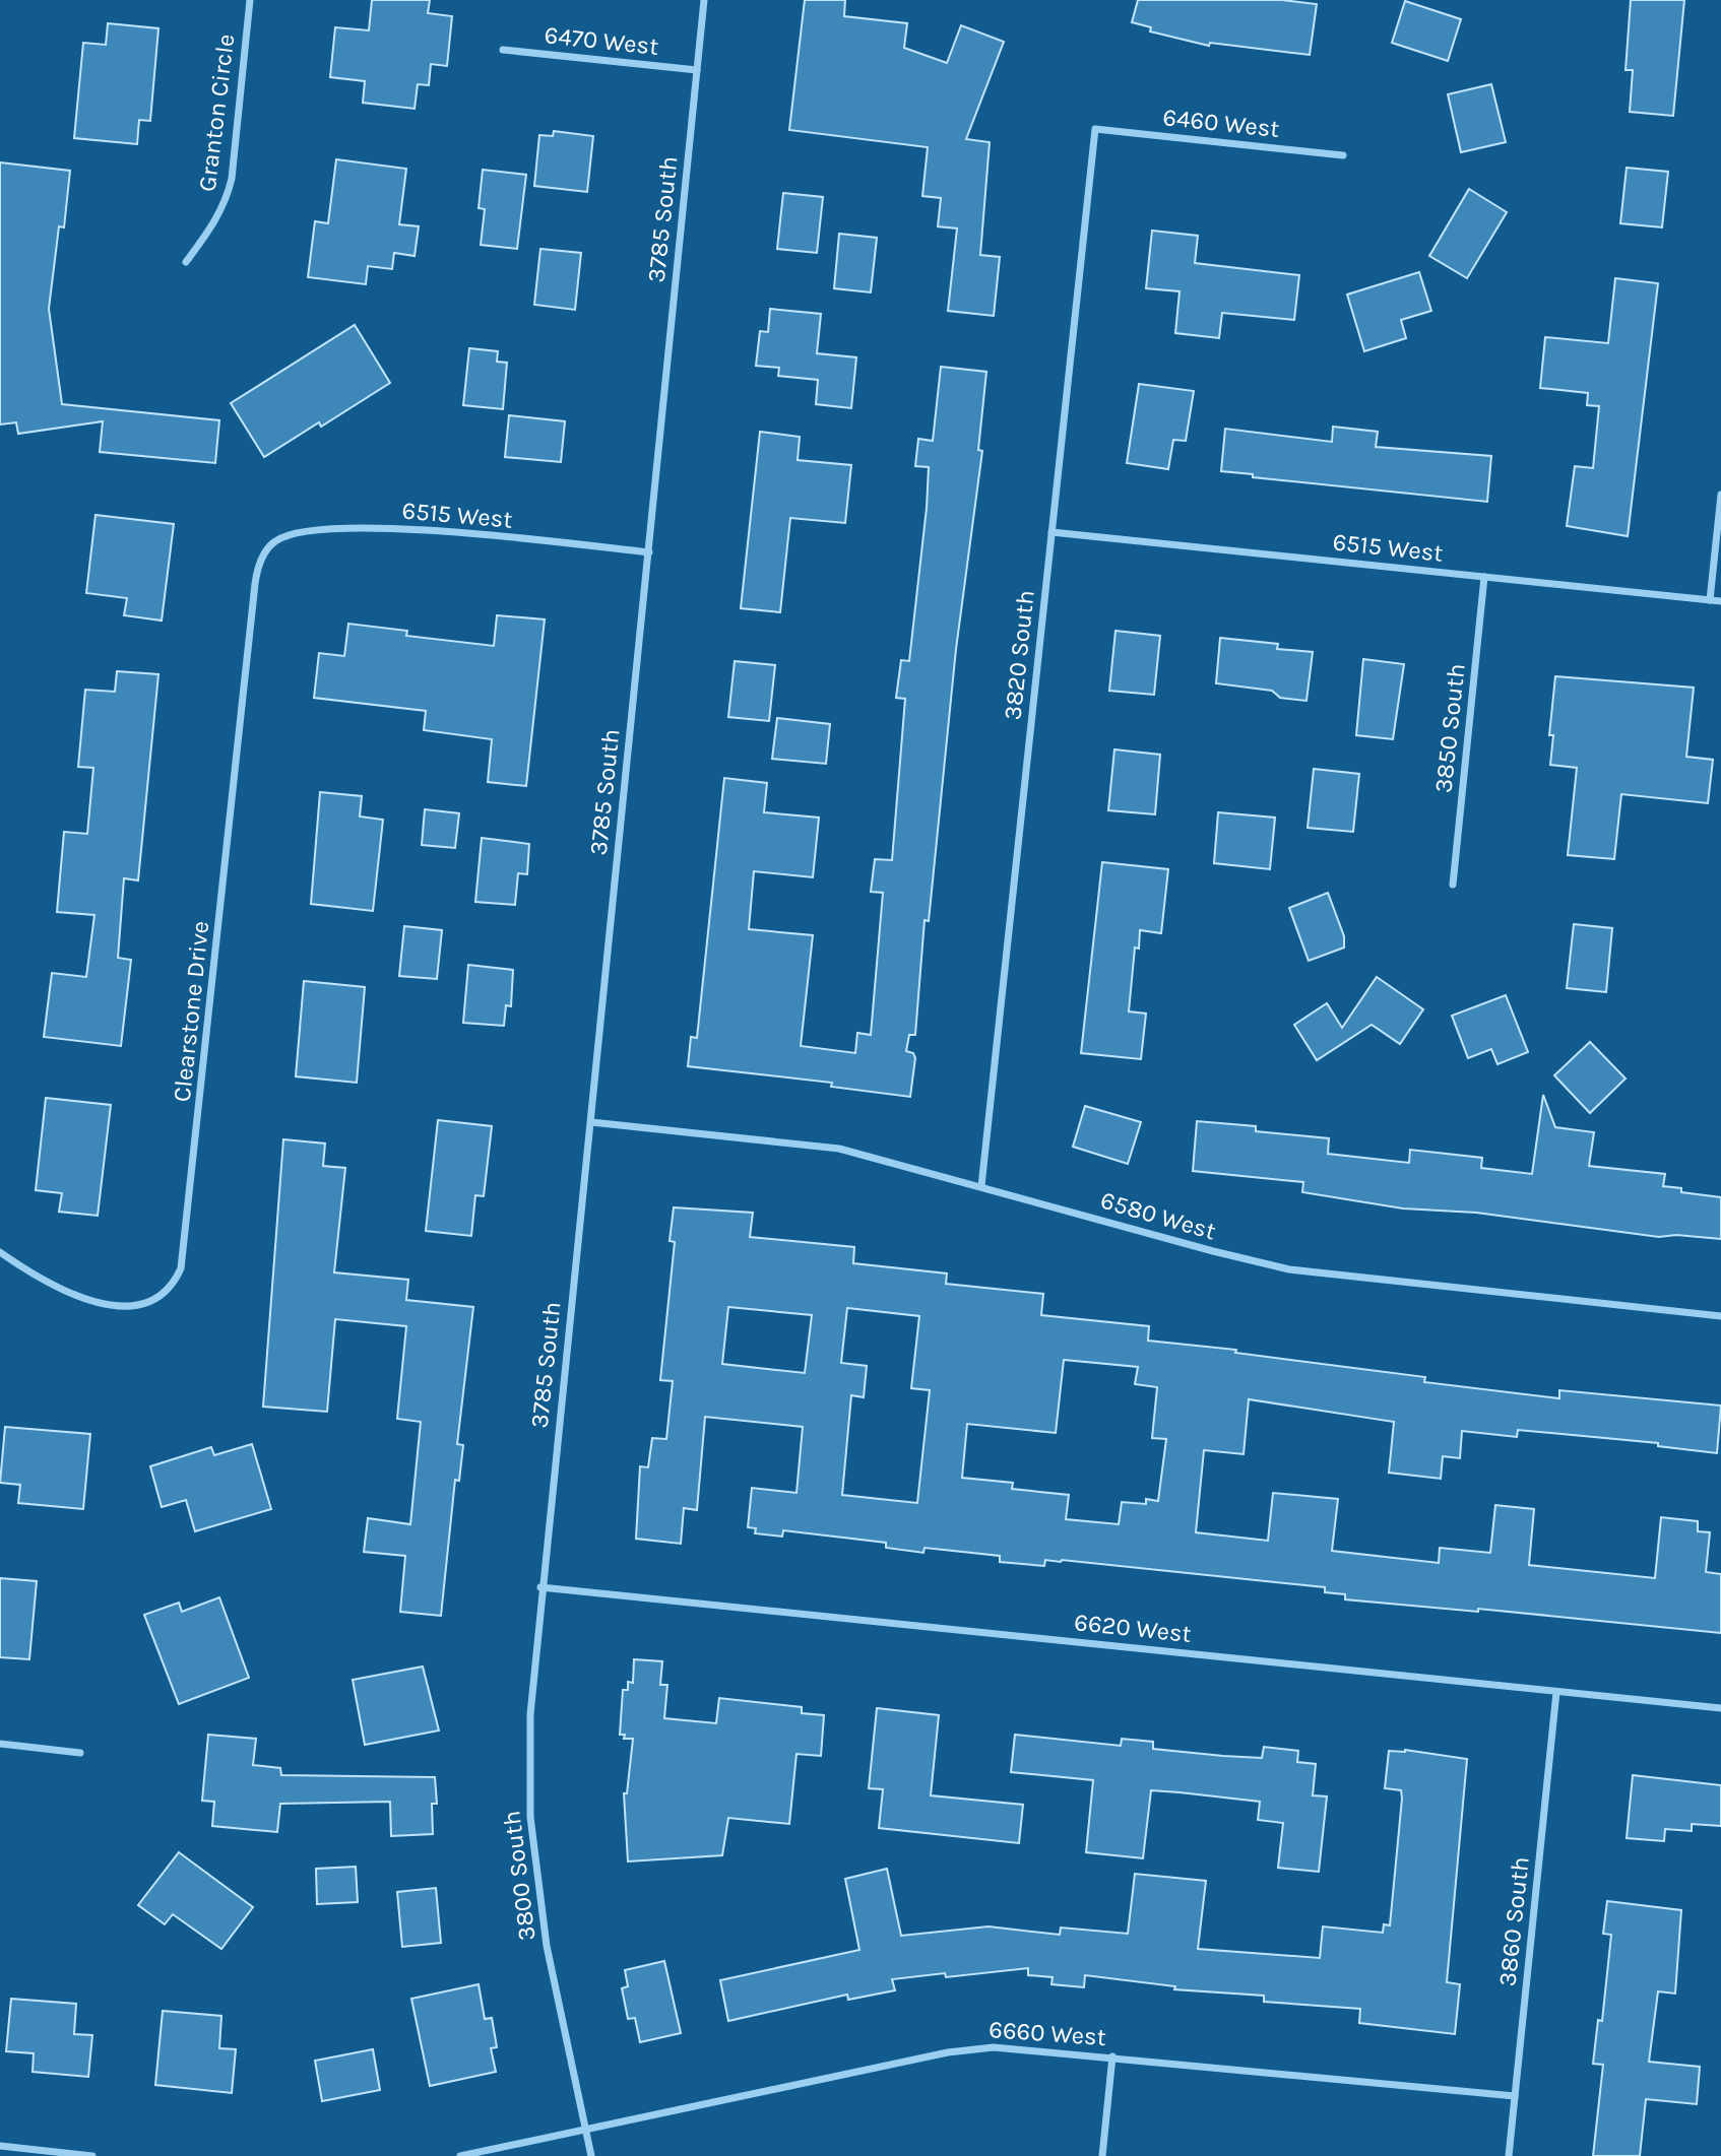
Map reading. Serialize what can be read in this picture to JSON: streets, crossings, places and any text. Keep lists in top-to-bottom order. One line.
{"streets":{"street":["6470 West","Granton Circle","6460 West","3785 South","6515 West","3820 South","3850 South","Clearstone Drive","6580 West","6620 West","3800 South","3860 South","6660 West"]},"crossings":[["6470 West","3785 South"],["6460 West","3820 South"],["3785 South","6515 West"],["3785 South","6580 West"],["3785 South","6620 West"],["3785 South","3800 South"],["6515 West","3820 South"],["6515 West","3850 South"],["6515 West","Clearstone Drive"],["3820 South","6580 West"],["6620 West","3800 South"],["6620 West","3860 South"],["3800 South","6660 West"],["3860 South","6660 West"]]}
